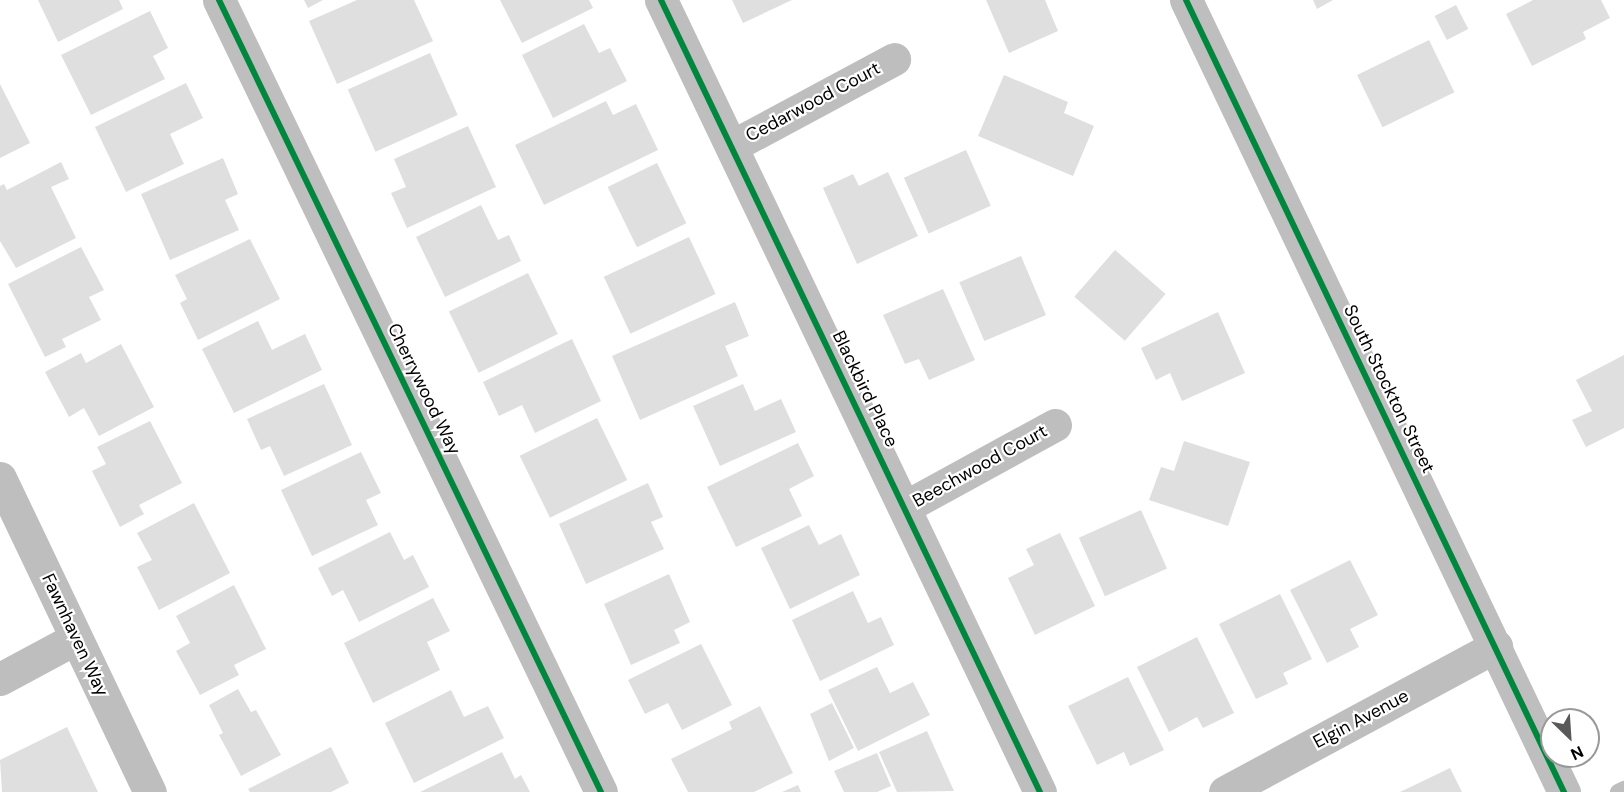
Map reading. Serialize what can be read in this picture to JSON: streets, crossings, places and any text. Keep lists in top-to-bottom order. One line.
{"streets":{"street":["Cedarwood Court","Cherrywood Way","Blackbird Place","South Stockton Street","Beechwood Court","Fawnhaven Way","Elgin Avenue"]},"crossings":[["Cedarwood Court","Blackbird Place"],["Blackbird Place","Beechwood Court"],["South Stockton Street","Elgin Avenue"]],"north":"bottom right"}
